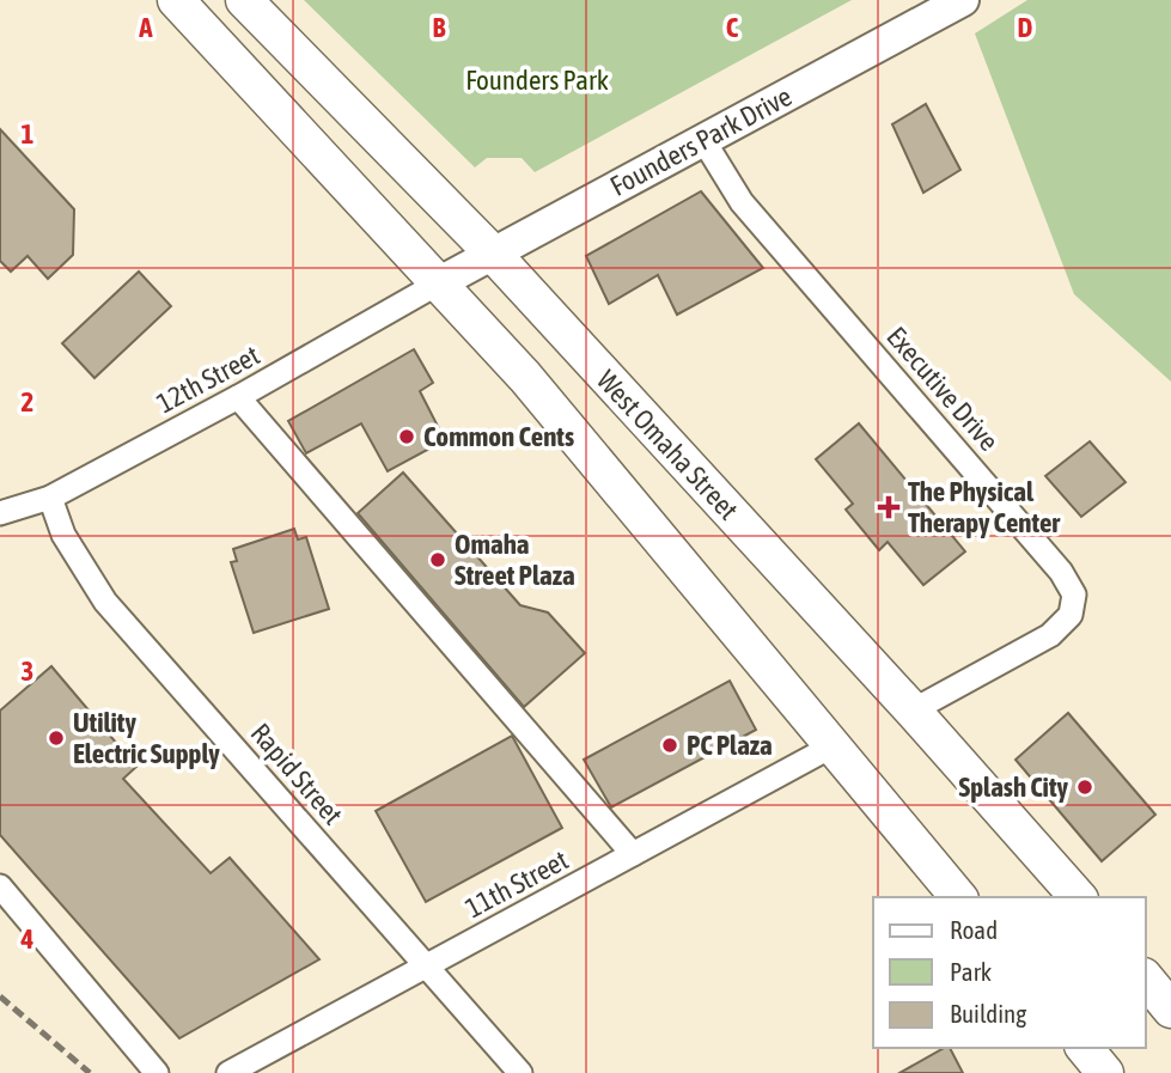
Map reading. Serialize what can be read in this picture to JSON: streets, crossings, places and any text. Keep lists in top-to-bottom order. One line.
{"streets":{"main road":["Founders Park Drive","West Omaha Street"],"street":["12th Street","Executive Drive","Rapid Street","11th Street"]},"crossings":[["Founders Park Drive","12th Street"],["Founders Park Drive","Executive Drive"],["Founders Park Drive","West Omaha Street"],["12th Street","Rapid Street"],["Executive Drive","West Omaha Street"],["Rapid Street","11th Street"]],"parks":["Founders Park"],"places":{"other":["Common Cents","Omaha Street Plaza","Utility Electric Supply","PC Plaza","Splash City"],"health":["The Physical Therapy Center"]},"legend":["Road","Park","Building"],"grid":{"columns":["A","B","C","D"],"rows":["1","2","3","4"]}}
